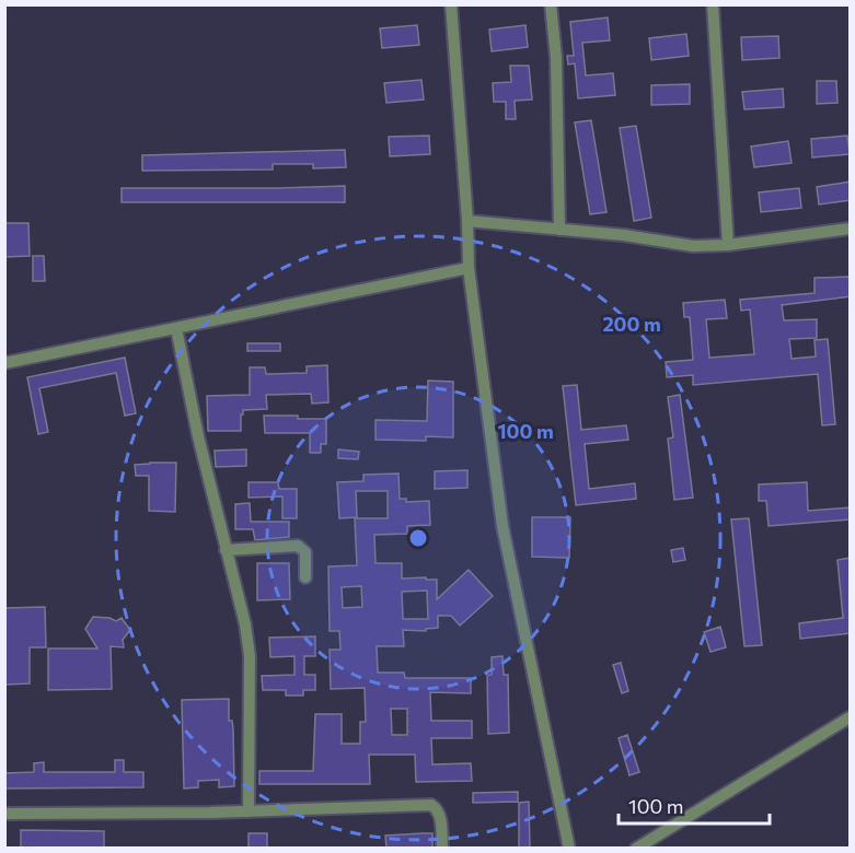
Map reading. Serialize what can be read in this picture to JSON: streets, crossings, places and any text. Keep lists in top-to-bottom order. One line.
{"scale_bar":"100 m","rings":["200 m","100 m"]}
